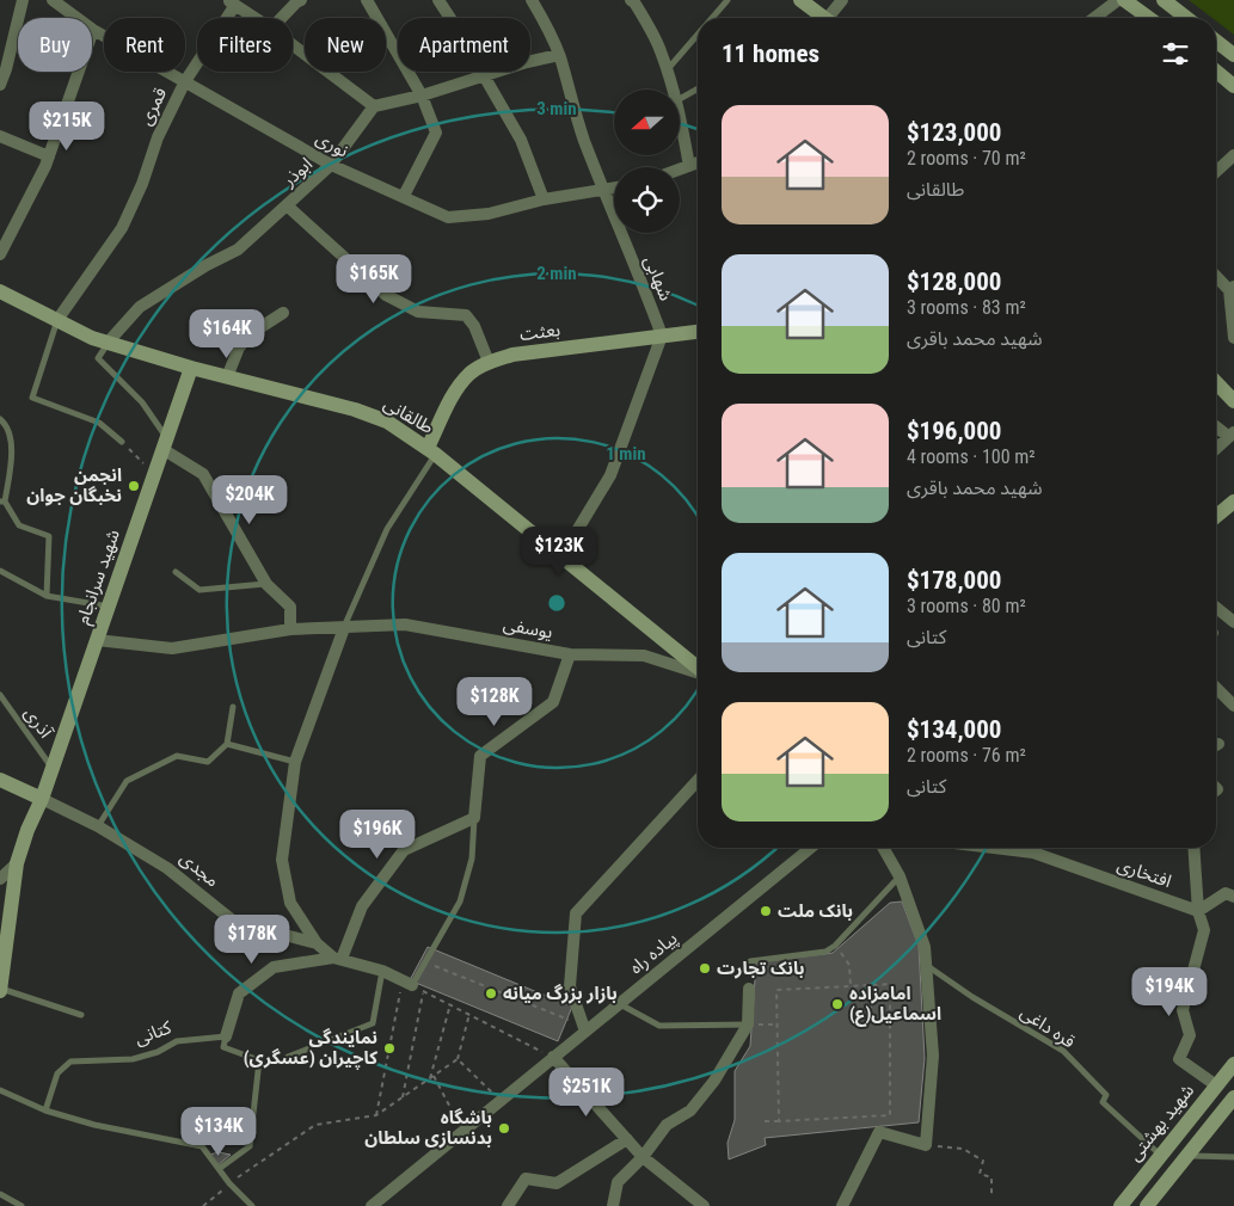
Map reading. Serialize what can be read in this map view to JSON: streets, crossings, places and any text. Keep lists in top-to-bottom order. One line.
{"streets":{"street":["قمری","نوری","ابوذر","شهابی","بعثت","طالقانی","شهید سرانجام","یوسفی","مجدی","افتخاری","پیاده راه","شهید بهشتی"],"lane":["آذری","قره داغی","کتانی"]},"crossings":[["قمری","نوری"],["قمری","طالقانی"],["نوری","ابوذر"],["نوری","شهابی"],["ابوذر","طالقانی"],["شهابی","بعثت"],["بعثت","طالقانی"],["طالقانی","شهید سرانجام"],["شهید سرانجام","یوسفی"],["شهید سرانجام","آذری"],["شهید سرانجام","مجدی"],["قره داغی","شهید بهشتی"]],"places":["انجمن نخبگان جوان","بانک ملت","بانک تجارت","بازار بزرگ میانه","امامزاده اسماعیل(ع)","نمایندگی کاچیران (عسگری)","باشگاه بدنسازی سلطان"],"north":"left","page":{"chip":["Buy","Rent","Filters","New","Apartment"],"heading":"11 homes","list":[{"name":"$123,000","note":"2 rooms · 70 m² · طالقانی"},{"name":"$128,000","note":"3 rooms · 83 m² · شهید محمد باقری"},{"name":"$196,000","note":"4 rooms · 100 m² · شهید محمد باقری"},{"name":"$178,000","note":"3 rooms · 80 m² · کتانی"},{"name":"$134,000","note":"2 rooms · 76 m² · کتانی"}],"price":["$215K","$165K","$164K","$204K","$123K","$128K","$196K","$178K","$194K","$251K","$134K"]},"rings":["3 min","2 min","1 min"]}
